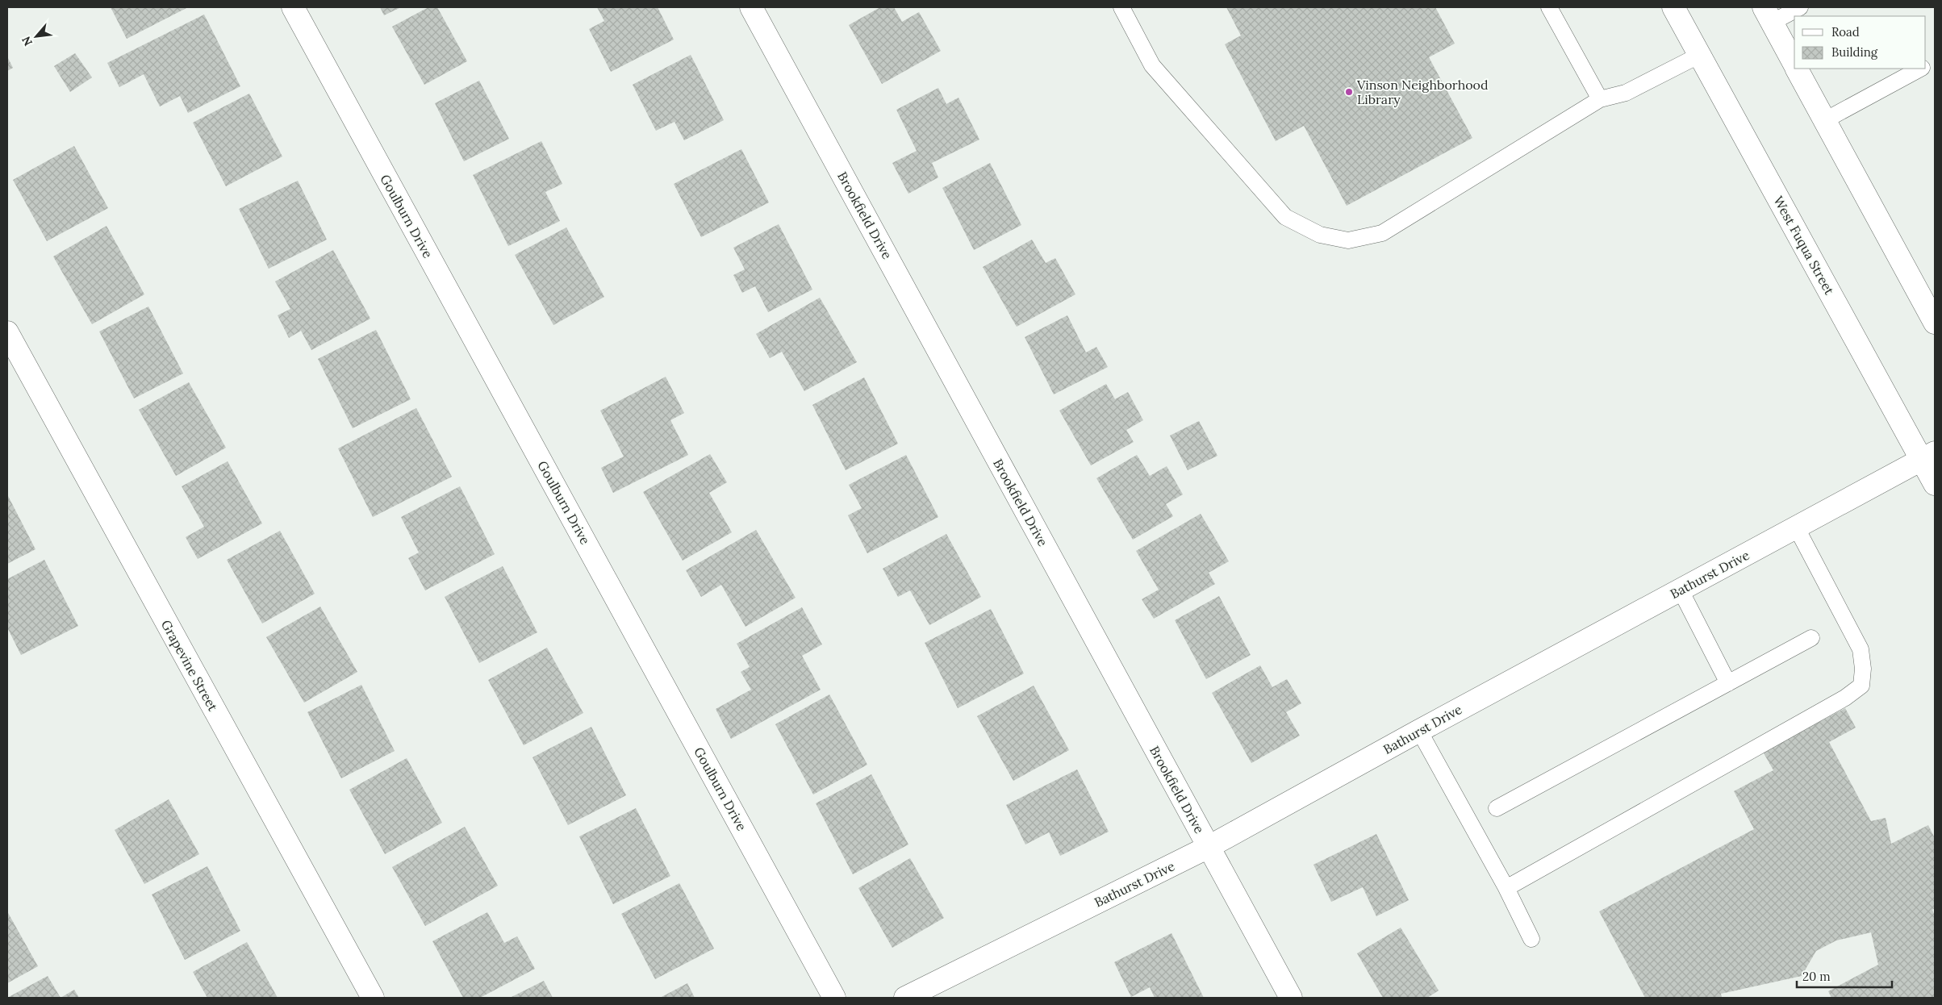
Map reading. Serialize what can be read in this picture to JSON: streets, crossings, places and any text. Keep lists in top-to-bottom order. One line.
{"streets":{"street":["Brookfield Drive","Goulburn Drive","West Fuqua Street","Bathurst Drive","Grapevine Street"]},"crossings":[["Brookfield Drive","Bathurst Drive"],["West Fuqua Street","Bathurst Drive"]],"places":["Vinson Neighborhood Library"],"legend":["Road","Building"],"scale_bar":"20 m","north":"bottom left"}
